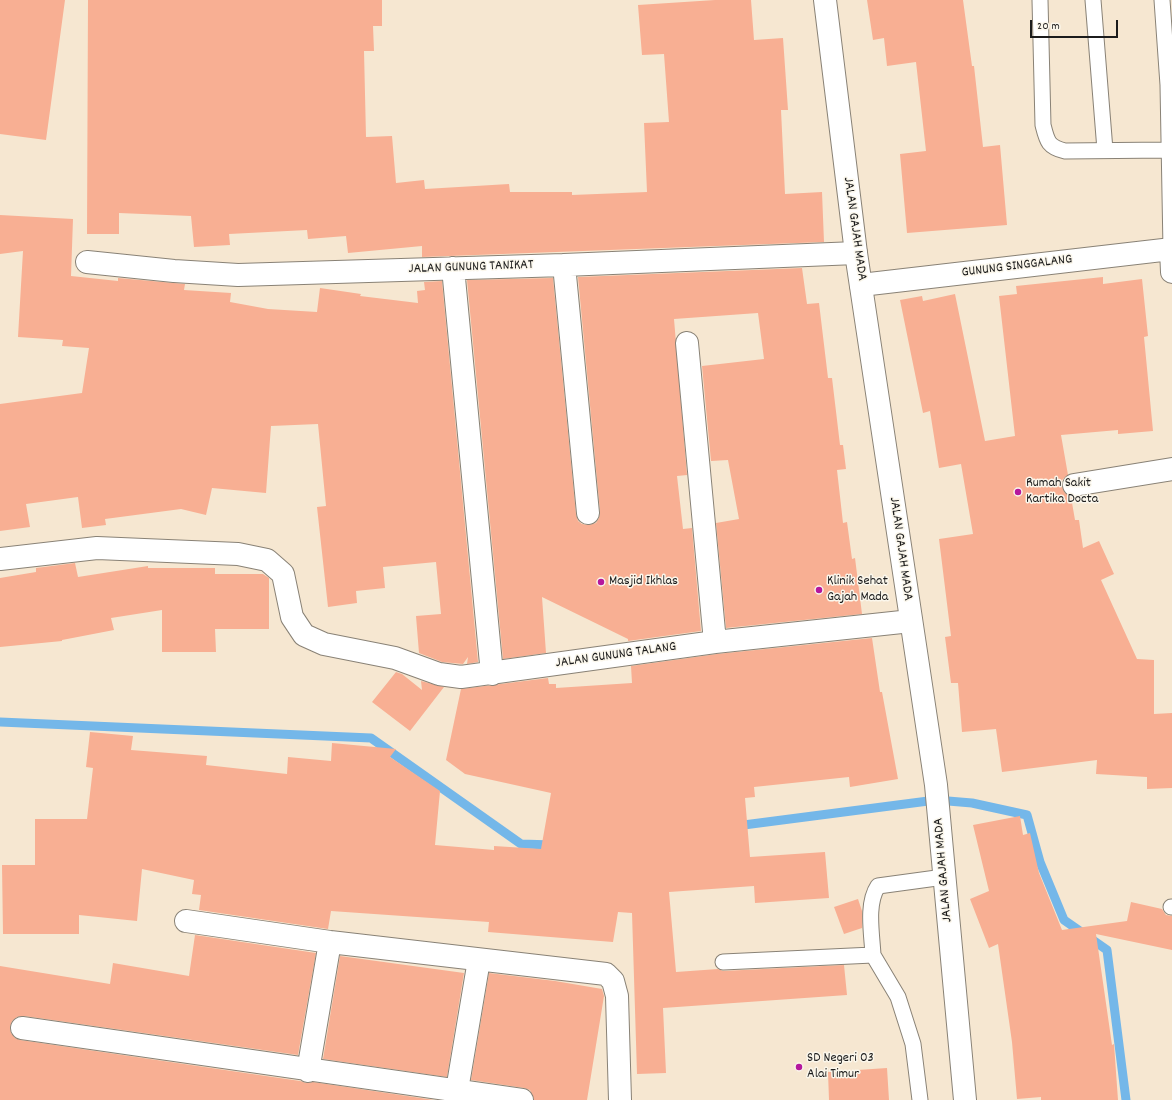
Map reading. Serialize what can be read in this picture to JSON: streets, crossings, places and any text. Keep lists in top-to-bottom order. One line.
{"streets":{"street":["JALAN GAJAH MADA","GUNUNG SINGGALANG","JALAN GUNUNG TANIKAT","JALAN GUNUNG TALANG"]},"crossings":[["JALAN GAJAH MADA","GUNUNG SINGGALANG"],["JALAN GAJAH MADA","JALAN GUNUNG TANIKAT"],["JALAN GAJAH MADA","JALAN GUNUNG TALANG"]],"places":["Rumah Sakit Kartika Docta","Masjid Ikhlas","Klinik Sehat Gajah Mada","SD Negeri 03 Alai Timur"],"scale_bar":"20 m"}
